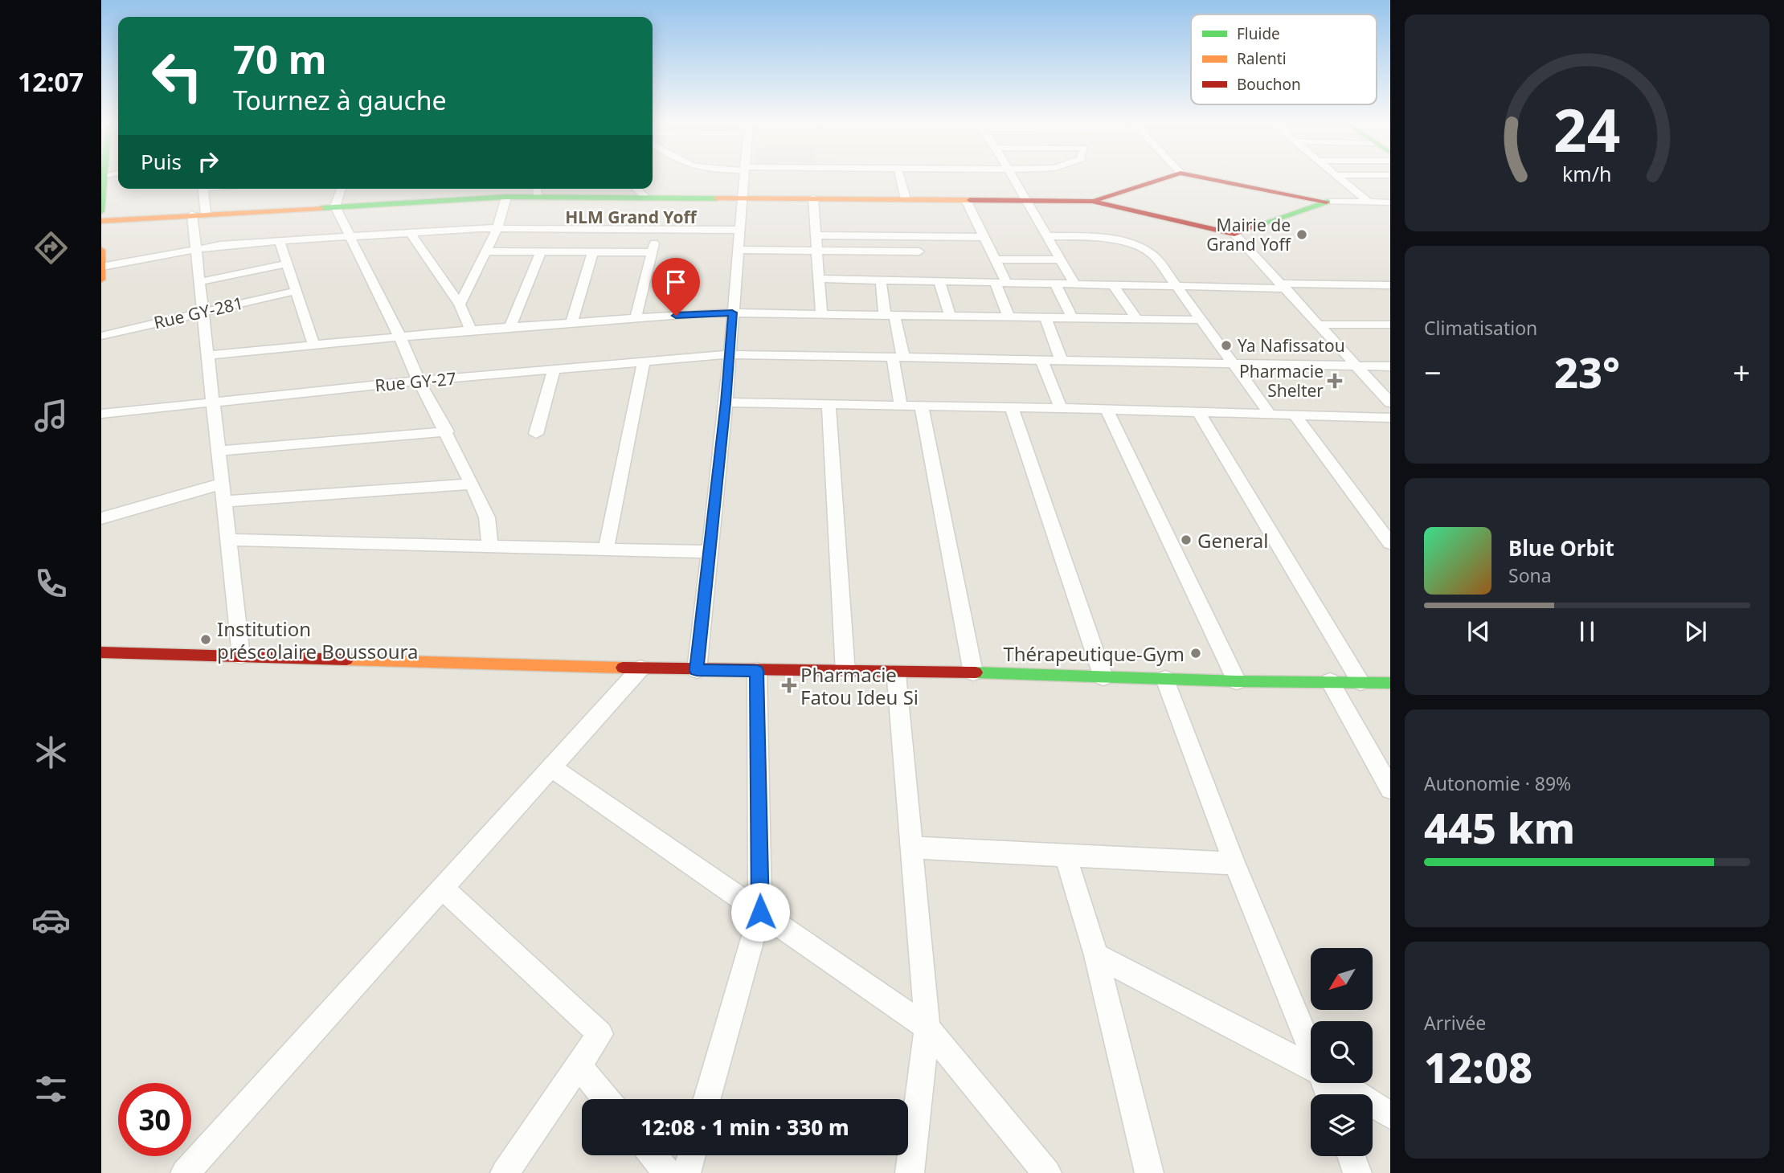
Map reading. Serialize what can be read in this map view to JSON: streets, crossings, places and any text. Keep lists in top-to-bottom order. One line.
{"streets":{"street":["Rue GY-281","Rue GY-27"]},"districts":["HLM Grand Yoff"],"places":{"other":["Mairie de Grand Yoff","Ya Nafissatou","General","Institution préscolaire Boussoura","Thérapeutique-Gym"],"health":["Pharmacie Shelter","Pharmacie Fatou Ideu Si"]},"legend":["Fluide","Ralenti","Bouchon"],"north":"bottom left","page":{"tabs":"12:07","turn":["70 m","Tournez à gauche"],"then":"Puis","tile":["Climatisation",["Autonomie · 89%","445 km"],["Arrivée","12:08"]],"heat":["−","23°","+"],"song":["Blue Orbit","Sona"],"limit":"30","trip":"12:08 · 1 min · 330 m","gauge":["24","km/h"]}}
